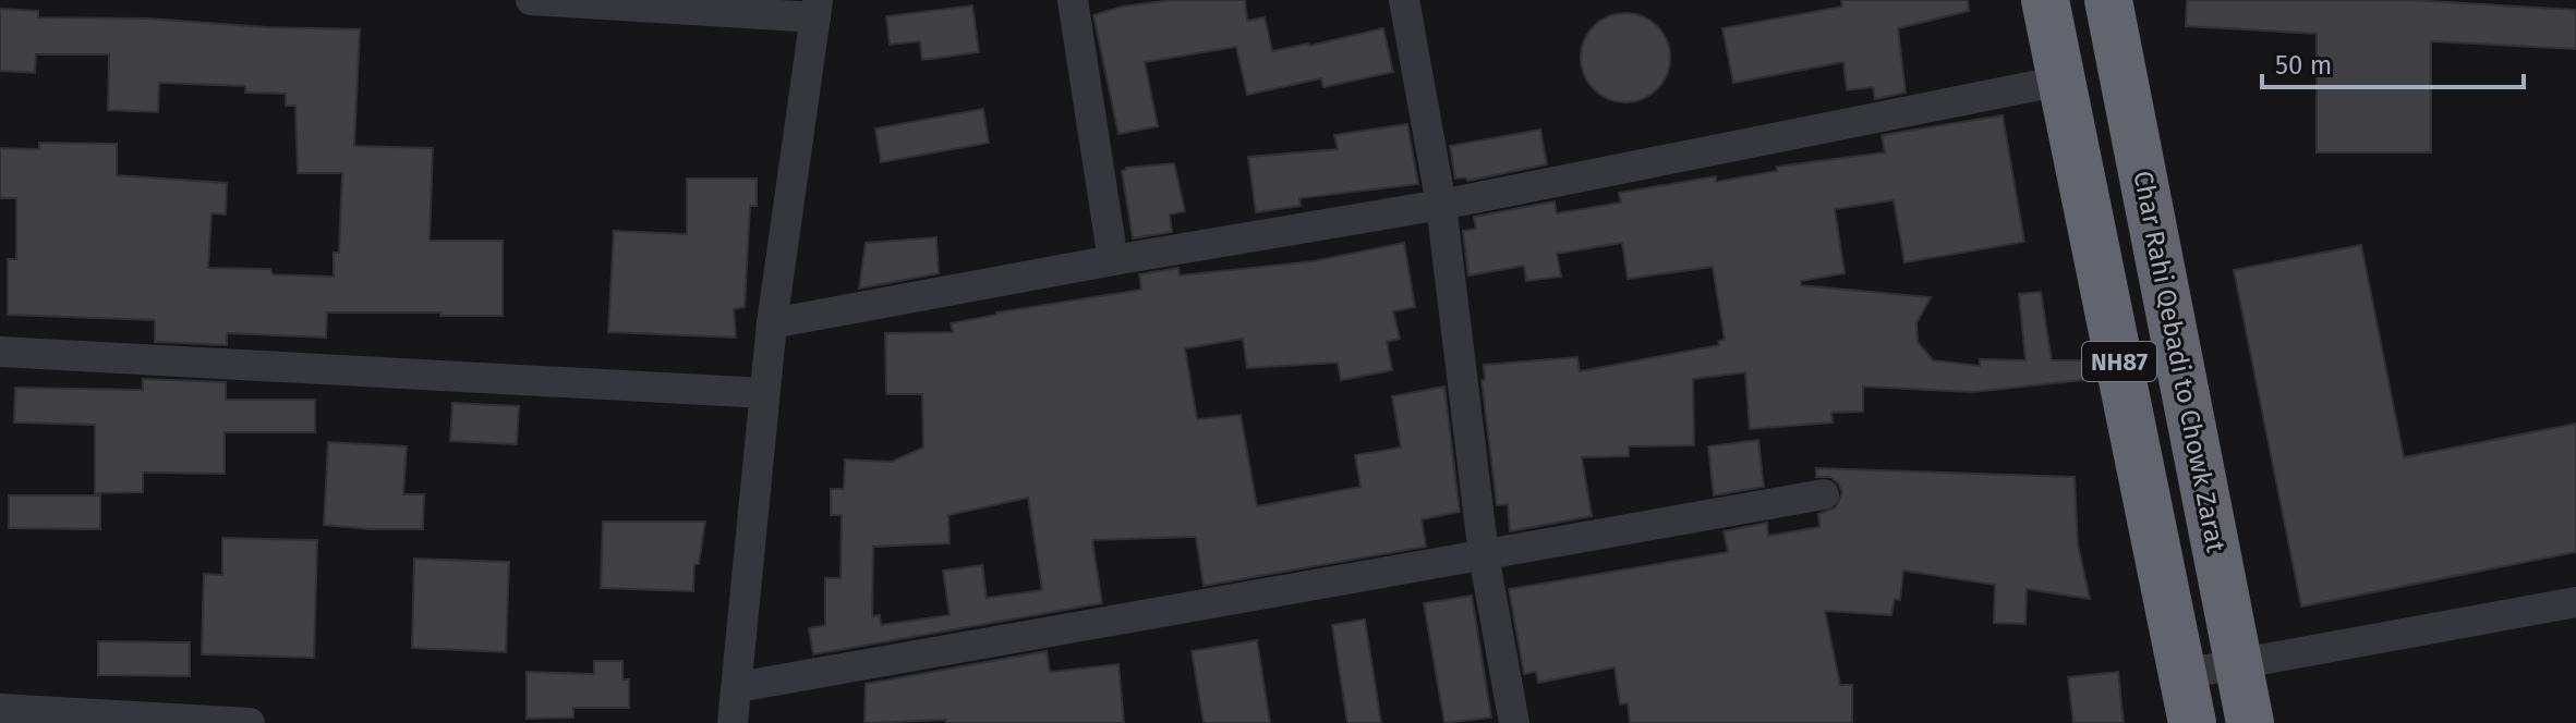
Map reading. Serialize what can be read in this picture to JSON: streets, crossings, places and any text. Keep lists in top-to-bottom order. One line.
{"streets":{"highway":["NH87","Char Rahi Qebadi to Chowk Zarat"]},"scale_bar":"50 m"}
